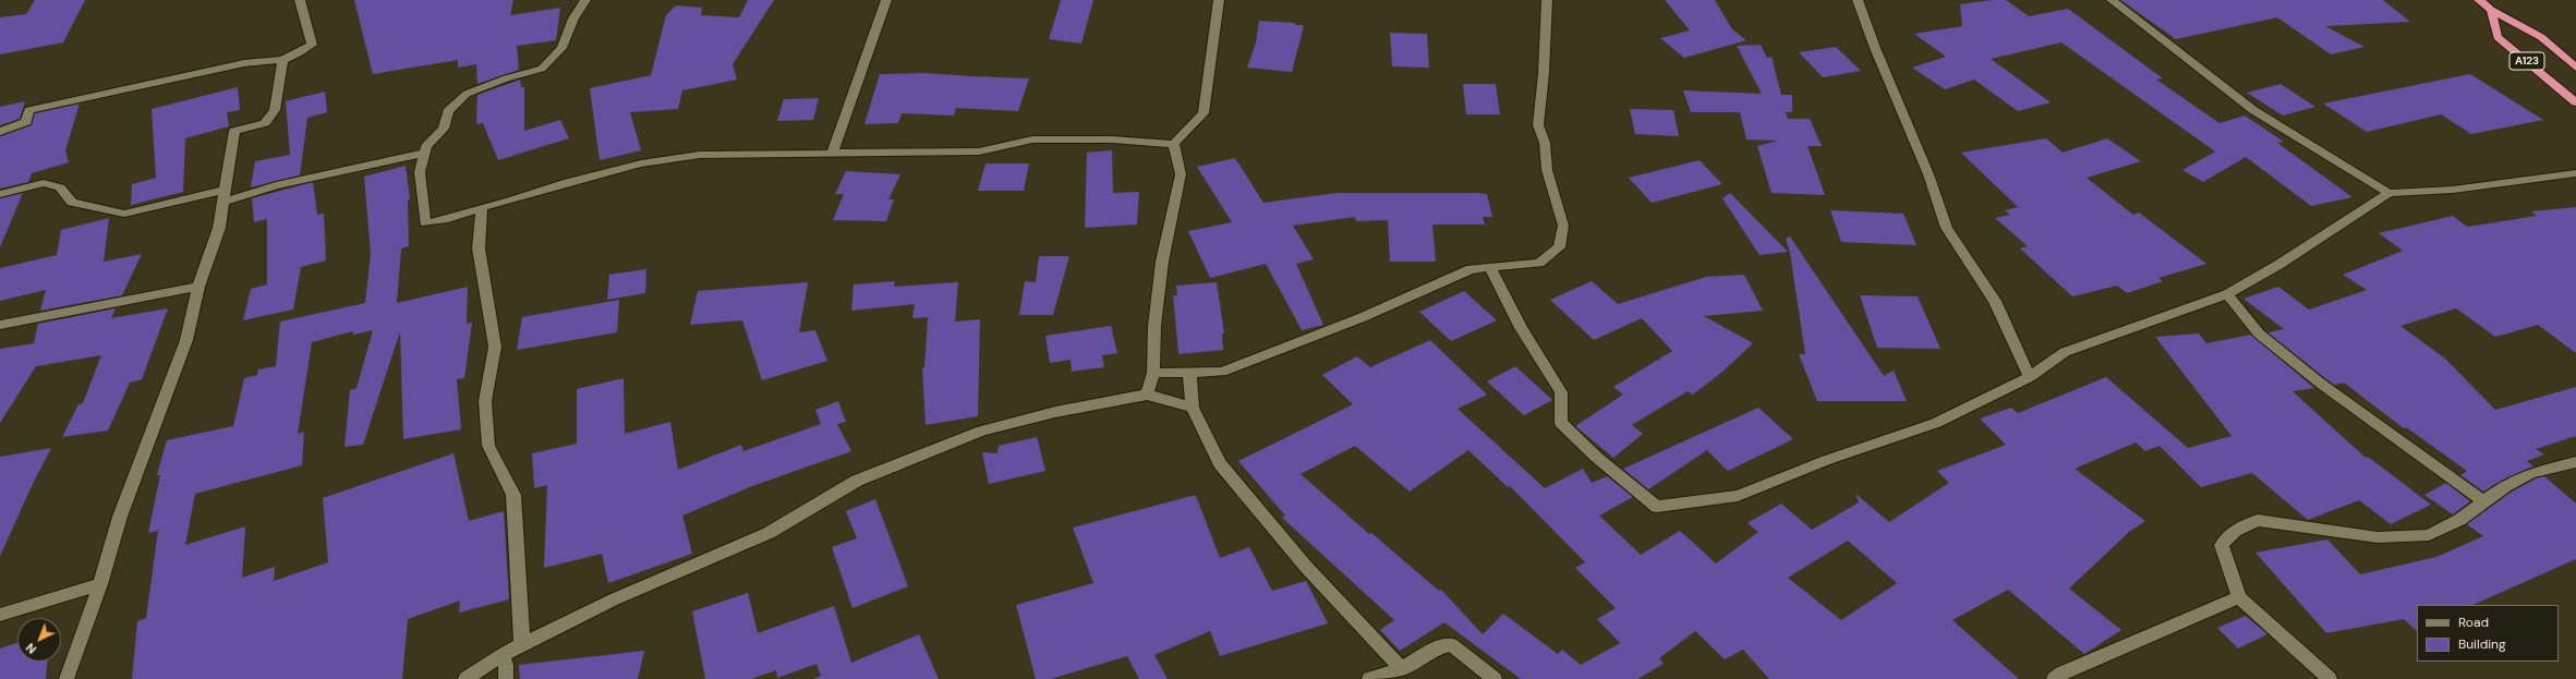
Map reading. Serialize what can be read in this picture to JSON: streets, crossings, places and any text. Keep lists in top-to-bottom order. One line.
{"streets":{"highway":["A123"]},"legend":["Road","Building"],"north":"bottom left"}
